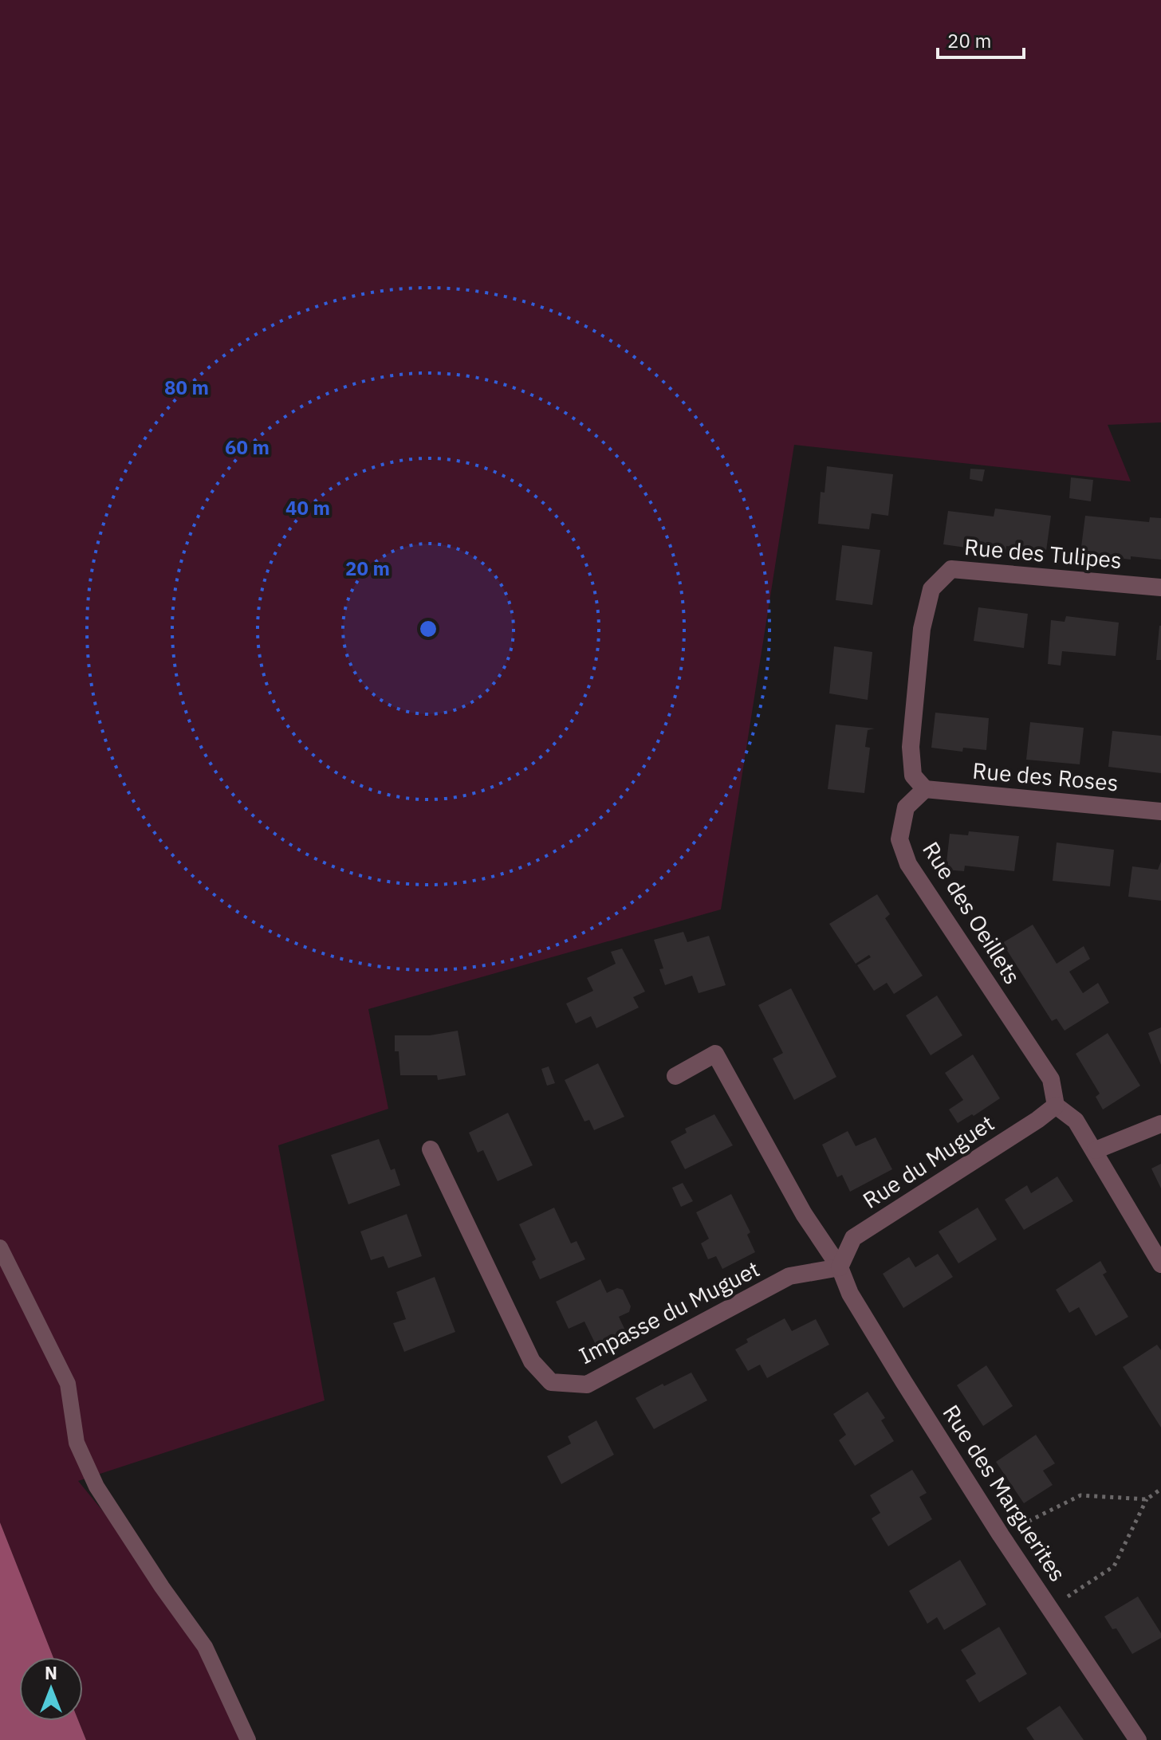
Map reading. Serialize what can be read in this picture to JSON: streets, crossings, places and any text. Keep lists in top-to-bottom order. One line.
{"streets":{"street":["Rue des Tulipes","Rue des Roses","Rue des Oeillets","Rue du Muguet","Impasse du Muguet","Rue des Marguerites"]},"crossings":[["Rue des Tulipes","Rue des Roses"],["Rue des Tulipes","Rue des Oeillets"],["Rue des Roses","Rue des Oeillets"],["Rue des Oeillets","Rue du Muguet"],["Rue du Muguet","Impasse du Muguet"],["Rue du Muguet","Rue des Marguerites"],["Impasse du Muguet","Rue des Marguerites"]],"scale_bar":"20 m","north":"top","rings":["80 m","60 m","40 m","20 m"]}
